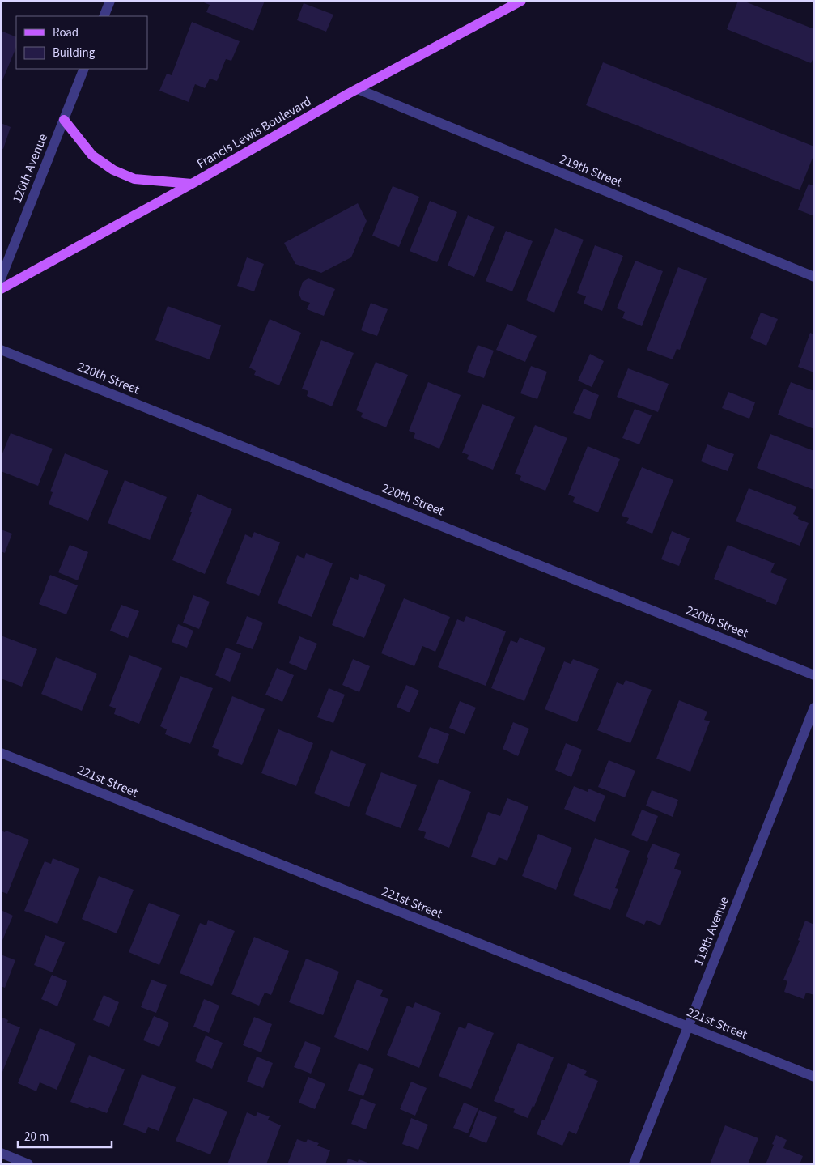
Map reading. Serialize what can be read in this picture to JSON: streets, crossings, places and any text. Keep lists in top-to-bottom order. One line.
{"streets":{"main road":["Francis Lewis Boulevard"],"street":["120th Avenue","219th Street","220th Street","221st Street","119th Avenue"]},"crossings":[["Francis Lewis Boulevard","219th Street"],["221st Street","119th Avenue"]],"legend":["Road","Building"],"scale_bar":"20 m"}
